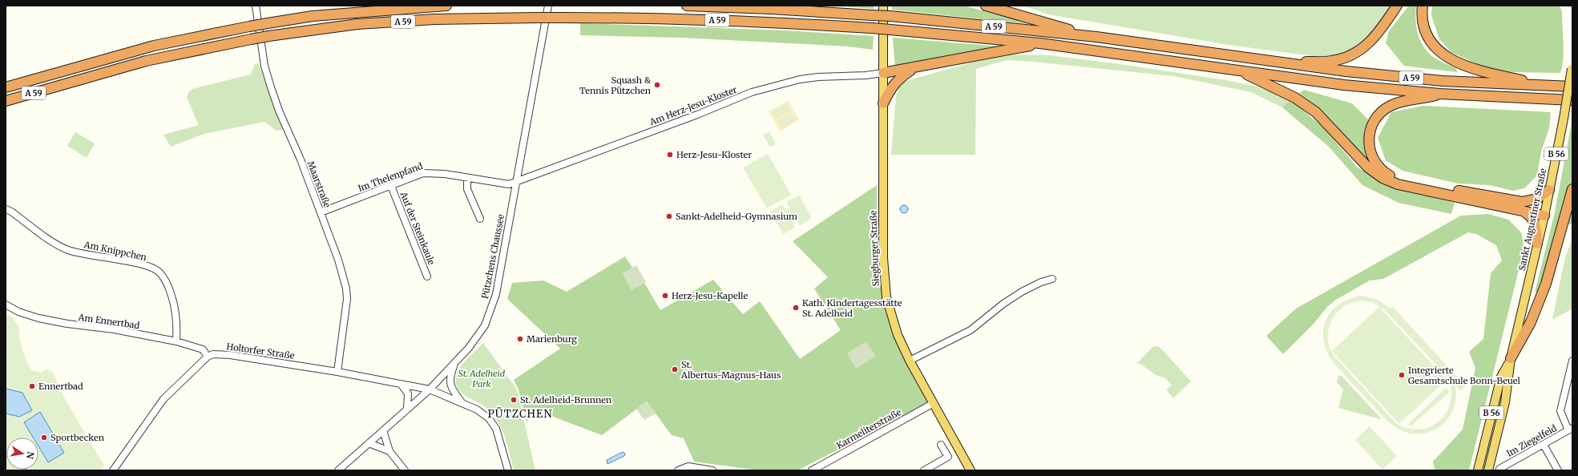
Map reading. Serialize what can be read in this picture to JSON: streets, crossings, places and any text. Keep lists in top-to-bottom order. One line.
{"streets":{"highway":["A 59"],"main road":["B 56","Sankt Augustiner Straße","Siegburger Straße"],"street":["Am Herz-Jesu-Kloster","Im Thelenpfand","Maarstraße","Auf der Steinkaule","Am Knippchen","Pützchens Chaussee","Am Ennertbad","Holtorfer Straße","Karmeliterstraße","Im Ziegelfeld"]},"crossings":[["Am Herz-Jesu-Kloster","Im Thelenpfand"],["Am Herz-Jesu-Kloster","Siegburger Straße"],["Am Herz-Jesu-Kloster","Pützchens Chaussee"],["Im Thelenpfand","Maarstraße"],["Im Thelenpfand","Auf der Steinkaule"],["Im Thelenpfand","Pützchens Chaussee"],["Maarstraße","Holtorfer Straße"],["Siegburger Straße","Karmeliterstraße"],["Am Knippchen","Am Ennertbad"],["Pützchens Chaussee","Holtorfer Straße"],["Am Ennertbad","Holtorfer Straße"]],"districts":["PÜTZCHEN"],"parks":["St. Adelheid Park"],"places":["Squash & Tennis Pützchen","Herz-Jesu-Kloster","Sankt-Adelheid-Gymnasium","Herz-Jesu-Kapelle","Kath. Kindertagesstätte St. Adelheid","Marienburg","St. Albertus-Magnus-Haus","Integrierte Gesamtschule Bonn-Beuel","Ennertbad","St. Adelheid-Brunnen","Sportbecken"],"north":"right"}
